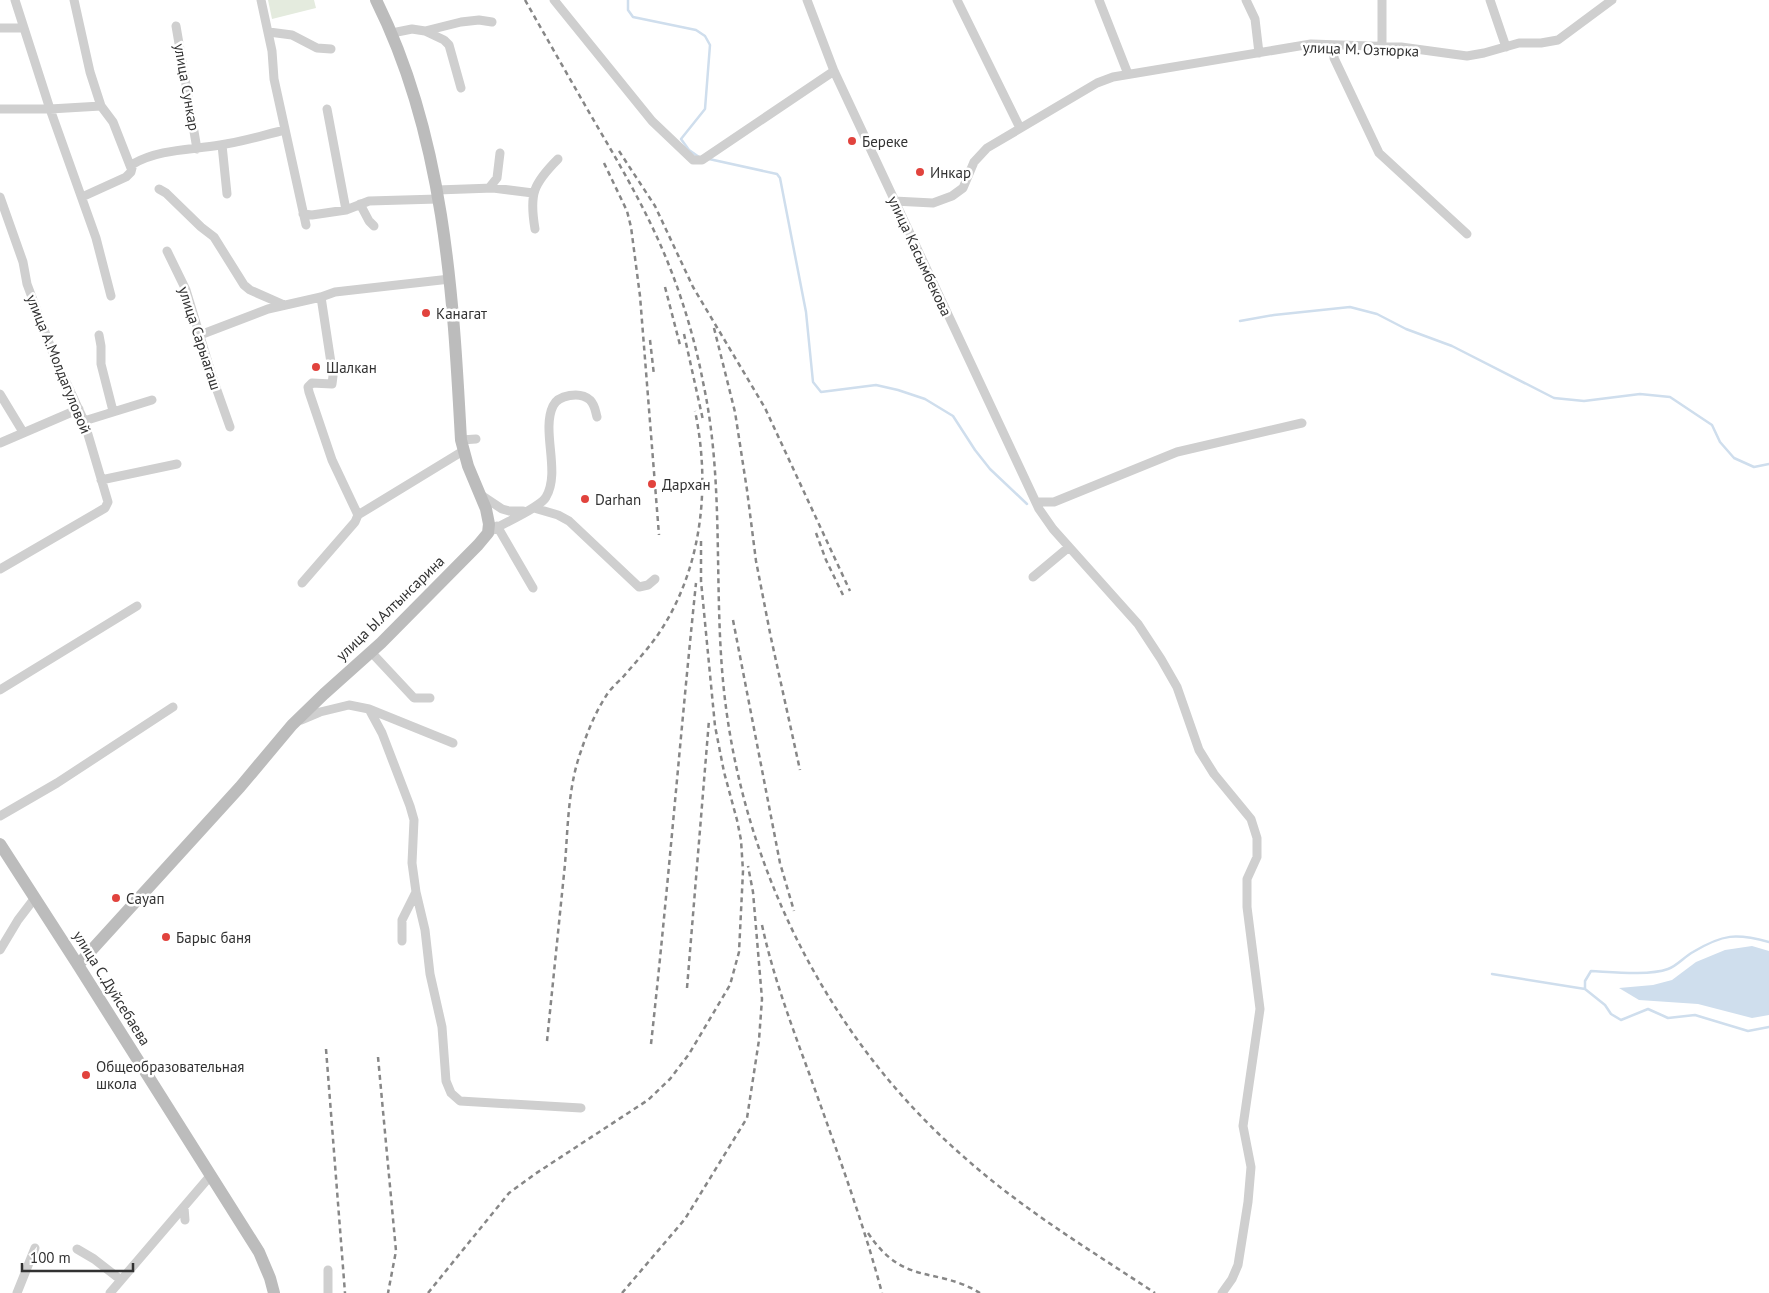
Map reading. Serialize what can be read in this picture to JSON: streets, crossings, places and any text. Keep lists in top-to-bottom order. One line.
{"streets":{"street":["улица М. Озтюрка","улица Сункар","улица Касымбекова","улица Сарыагаш","улица А.Молдагуловой","улица Ы.Алтынсарина","улица С.Дуйсебаева"]},"crossings":[["улица М. Озтюрка","улица Касымбекова"],["улица Ы.Алтынсарина","улица С.Дуйсебаева"]],"places":["Береке","Инкар","Канагат","Шалкан","Дархан","Darhan","Сауап","Барыс баня","Общеобразовательная школа"],"scale_bar":"100 m"}
